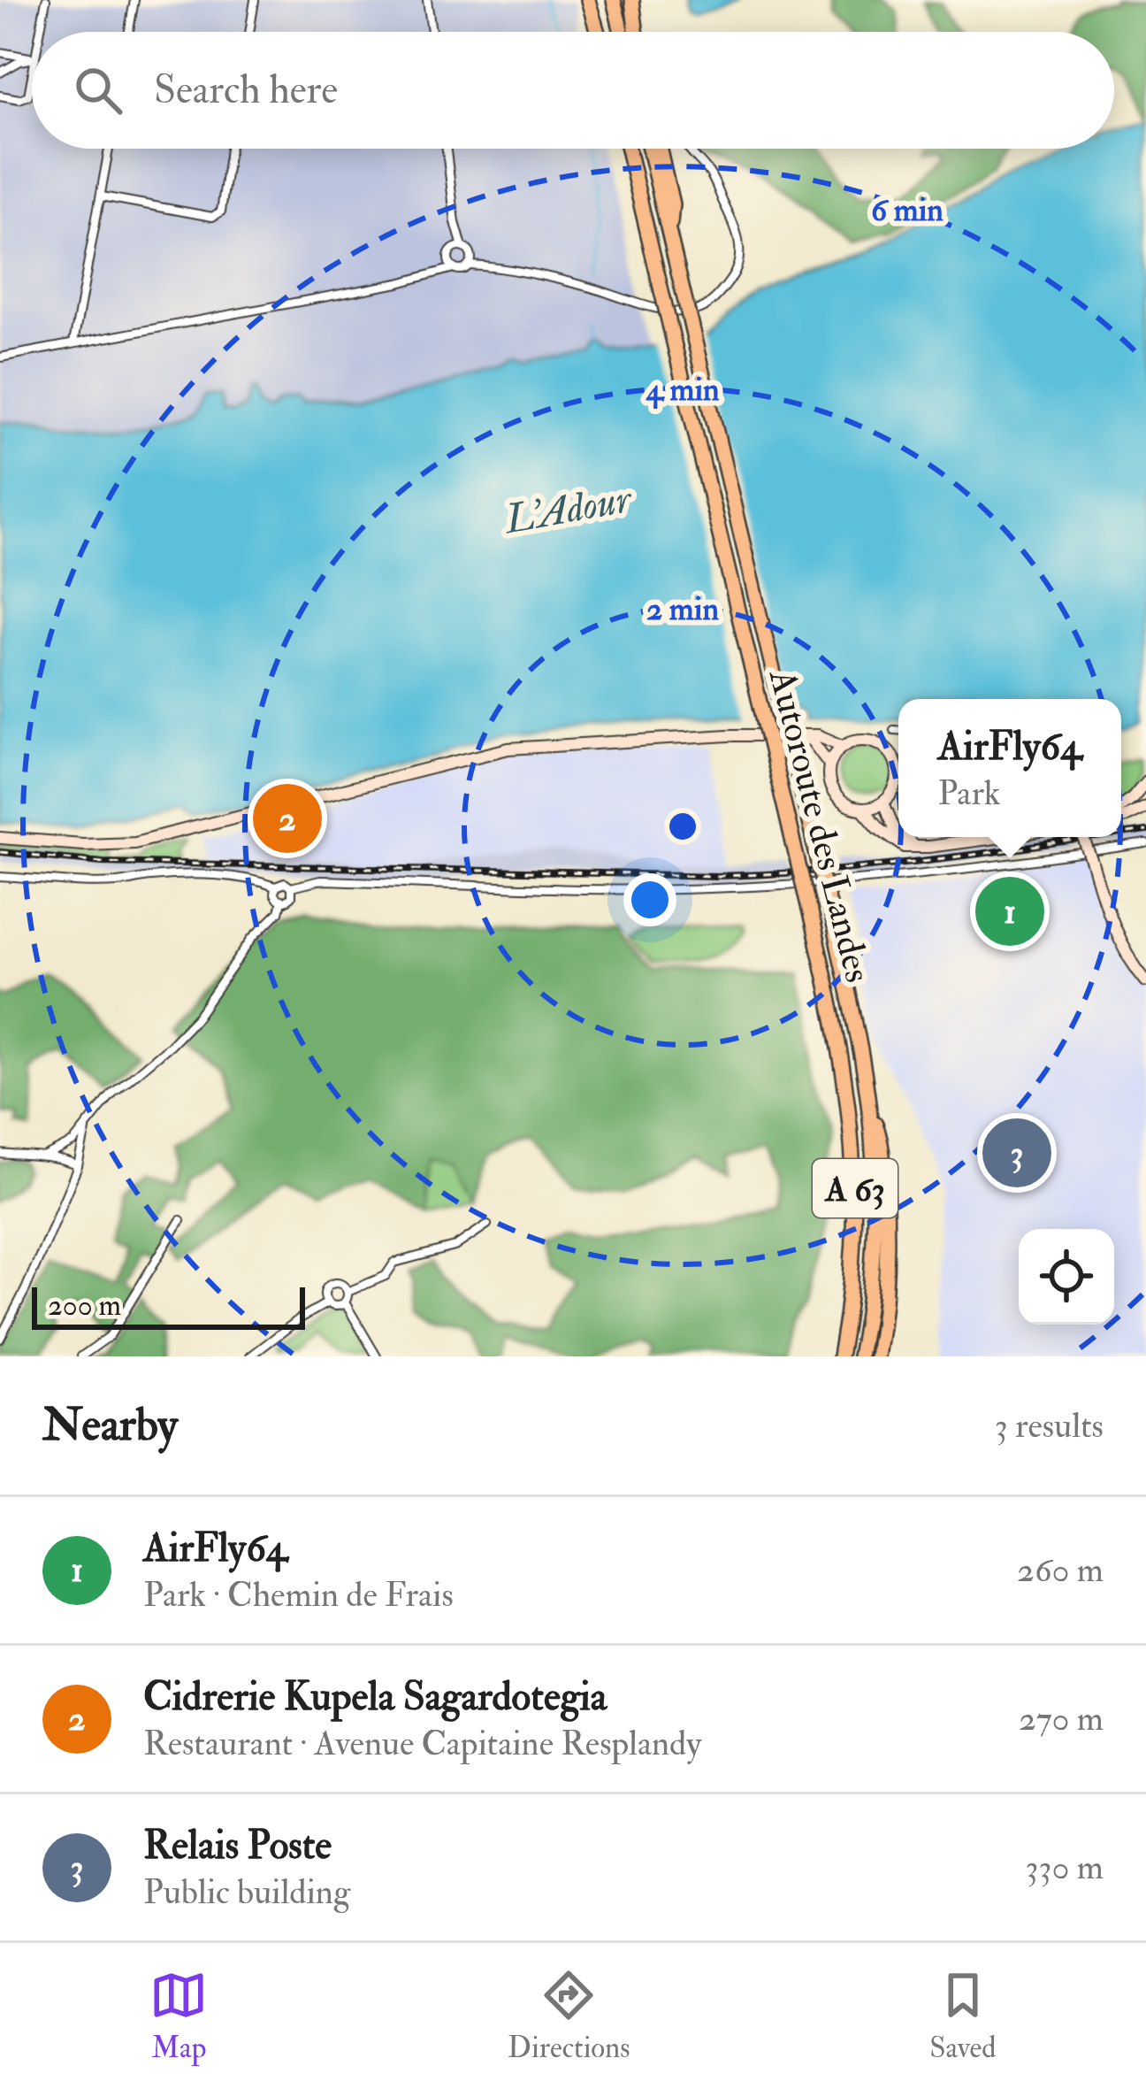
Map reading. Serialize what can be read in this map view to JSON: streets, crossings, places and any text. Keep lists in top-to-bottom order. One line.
{"streets":{"highway":["Autoroute des Landes","A 63"]},"water":["L'Adour"],"scale_bar":"200 m","page":{"search":"Search here","popup":["AirFly64","Park"],"pins":["2","1","3"],"scale":"200 m","heading":["Nearby","3 results"],"list":[{"mark":"1","name":"AirFly64","note":"Park · Chemin de Frais","value":"260 m"},{"mark":"2","name":"Cidrerie Kupela Sagardotegia","note":"Restaurant · Avenue Capitaine Resplandy","value":"270 m"},{"mark":"3","name":"Relais Poste","note":"Public building","value":"330 m"}],"nav":["Map","Directions","Saved"]},"rings":["6 min","4 min","2 min"]}
